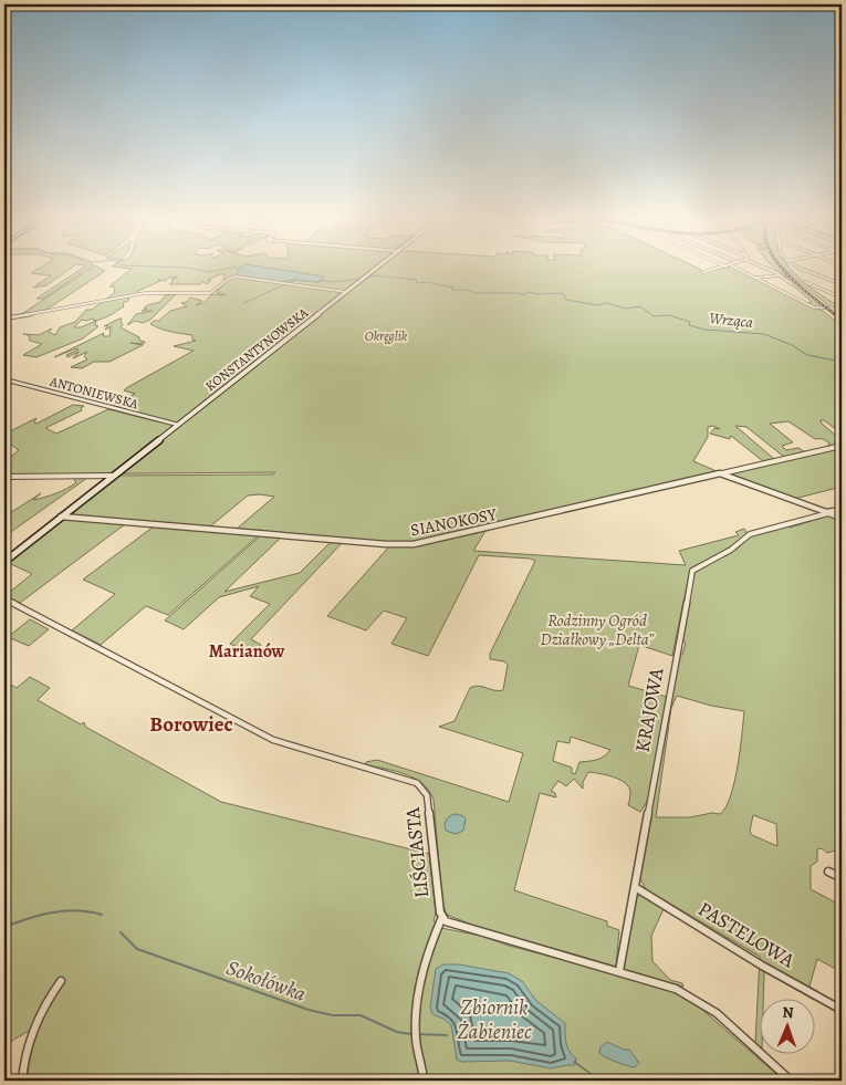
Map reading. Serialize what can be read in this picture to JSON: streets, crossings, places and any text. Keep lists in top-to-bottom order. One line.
{"streets":{"main road":["KONSTANTYNOWSKA"],"street":["ANTONIEWSKA","SIANOKOSY","KRAJOWA","LIŚCIASTA","PASTELOWA"]},"crossings":[["KONSTANTYNOWSKA","ANTONIEWSKA"],["KONSTANTYNOWSKA","SIANOKOSY"],["KRAJOWA","LIŚCIASTA"],["KRAJOWA","PASTELOWA"]],"districts":["Marianów","Borowiec"],"water":["Wrząca","Sokołówka","Zbiornik Żabieniec"],"parks":["Okręglik","Rodzinny Ogród Działkowy „Delta”"],"north":"top"}
